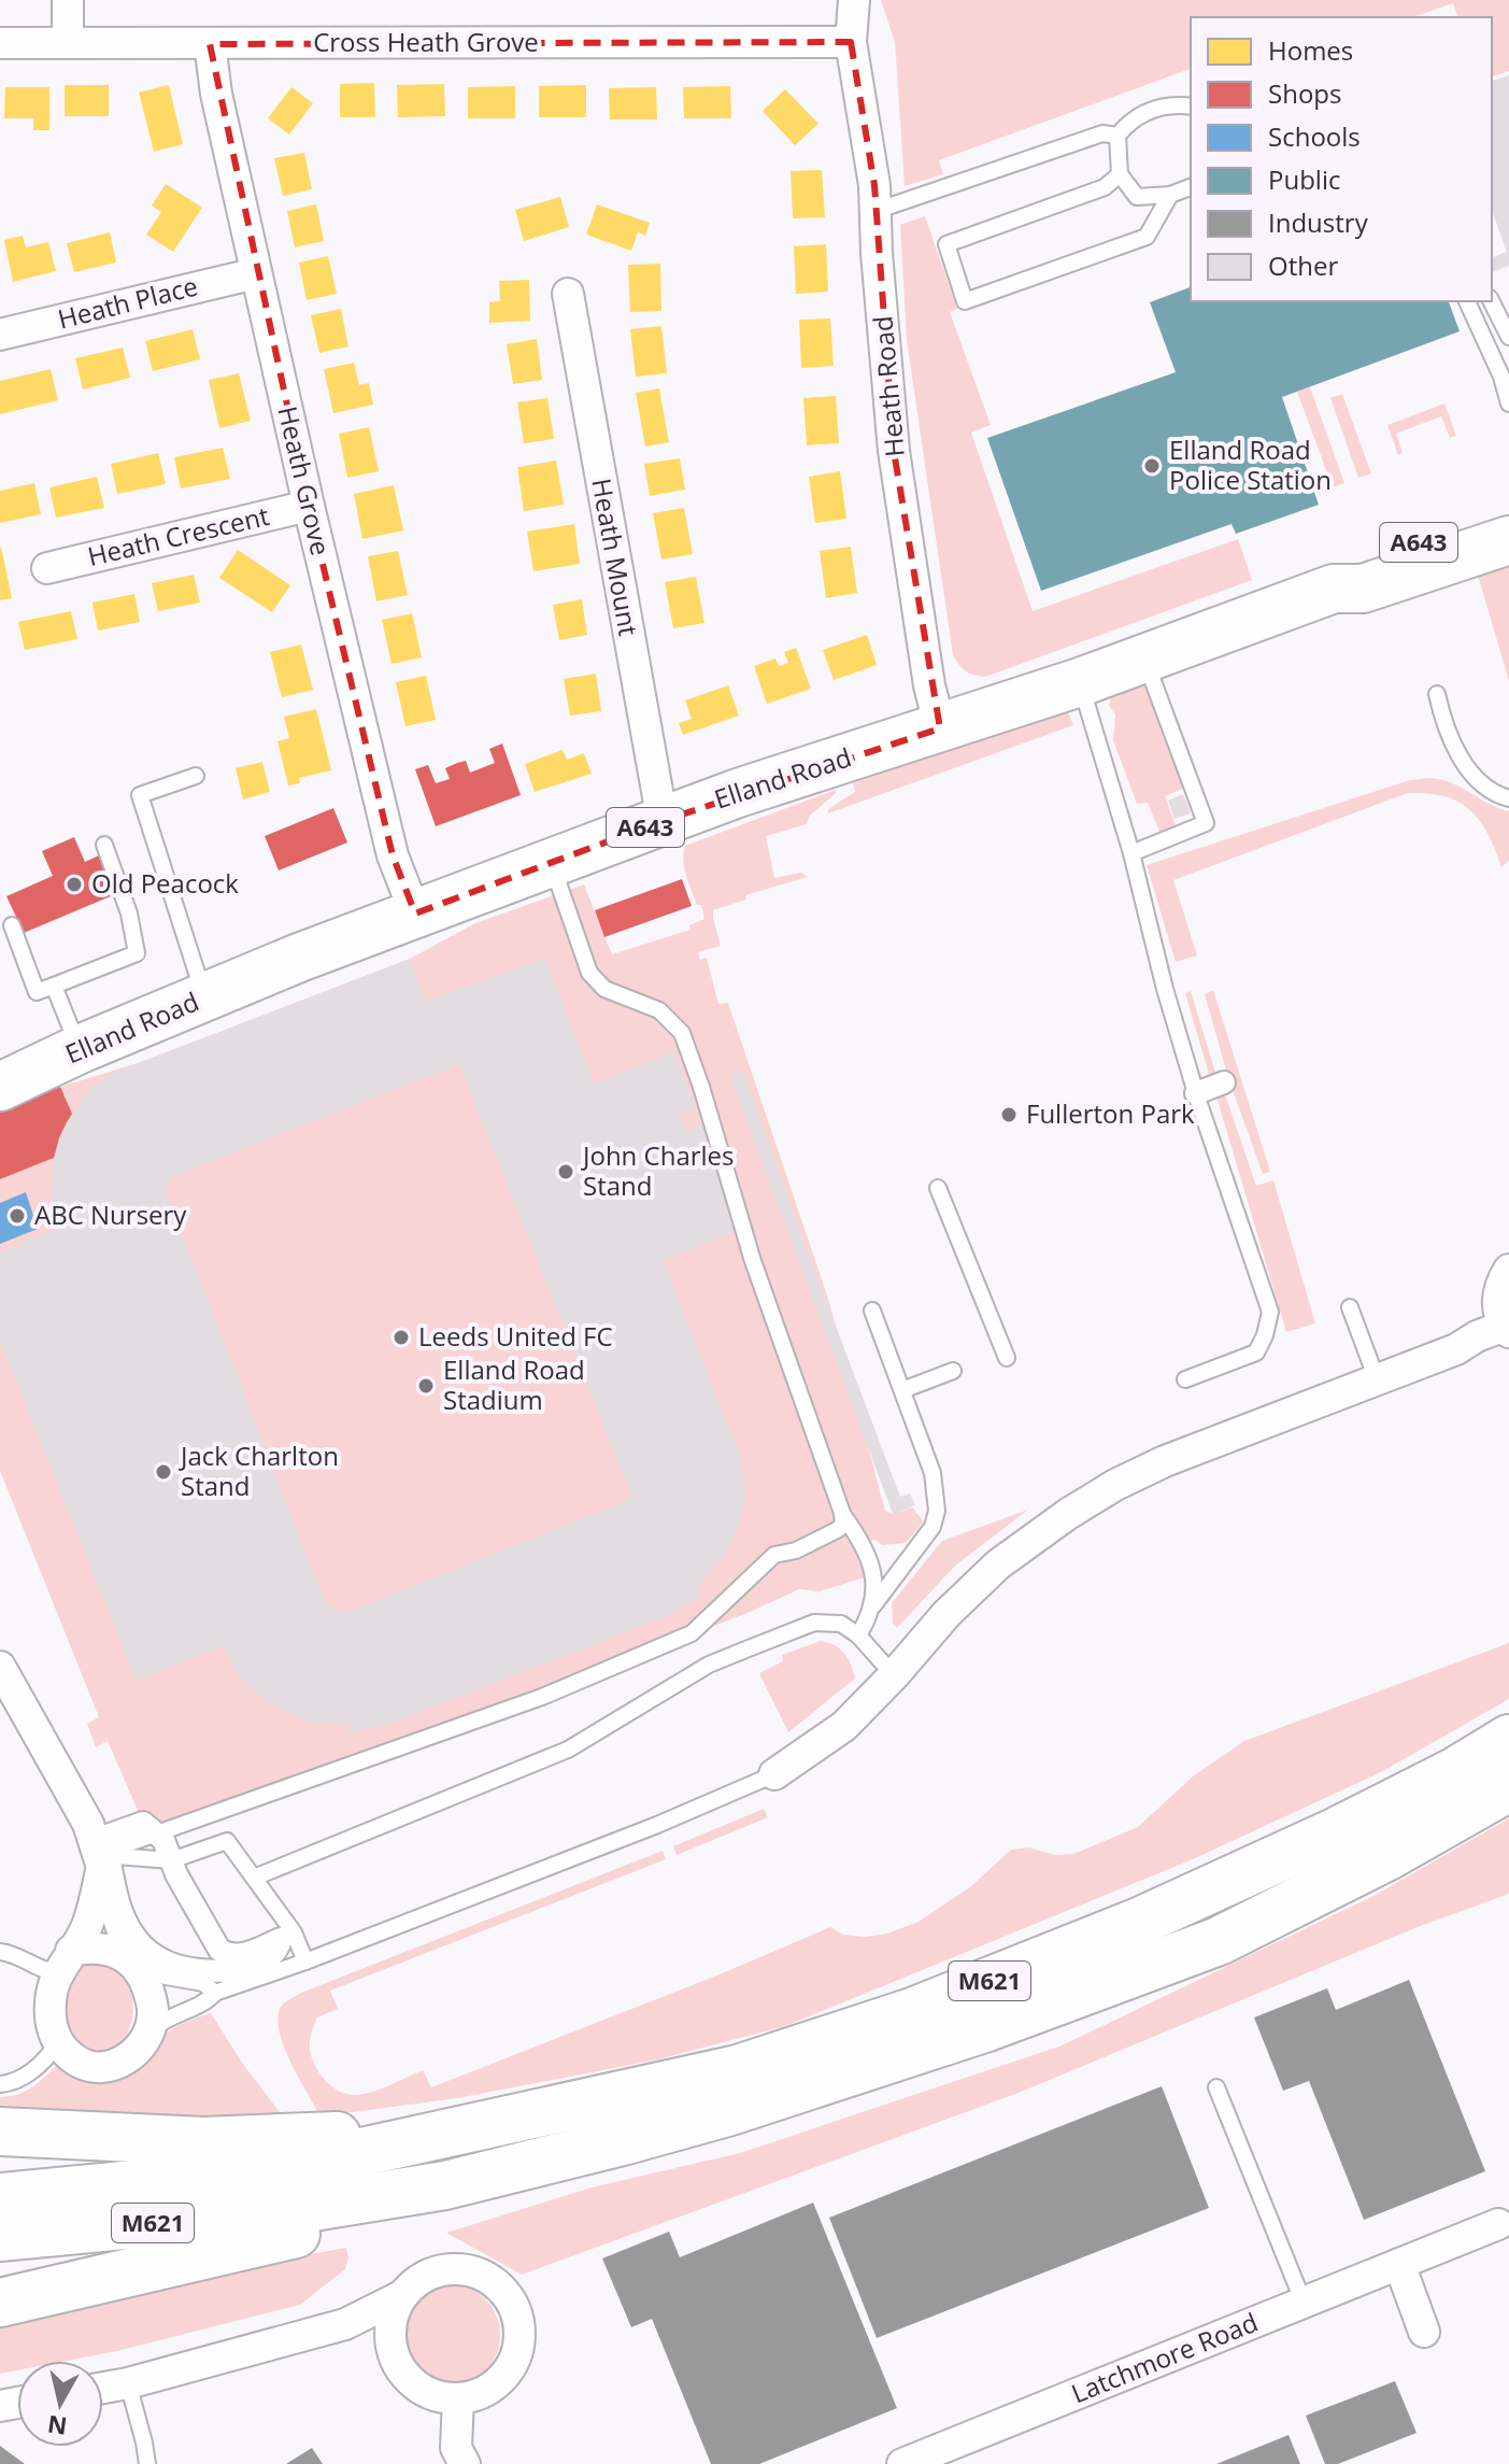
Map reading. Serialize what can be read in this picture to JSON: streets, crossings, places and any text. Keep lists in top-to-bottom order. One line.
{"streets":{"main road":["A643","Elland Road","M621"],"street":["Cross Heath Grove","Heath Place","Heath Road","Heath Grove","Heath Crescent","Heath Mount","Latchmore Road"]},"crossings":[["Cross Heath Grove","Heath Road"],["Cross Heath Grove","Heath Grove"],["Heath Place","Heath Grove"],["Heath Road","Elland Road"],["Heath Grove","Heath Crescent"],["Heath Grove","Elland Road"],["Heath Mount","Elland Road"]],"places":["Elland Road Police Station","Old Peacock","Fullerton Park","John Charles Stand","ABC Nursery","Leeds United FC","Elland Road Stadium","Jack Charlton Stand"],"legend":["Homes","Shops","Schools","Public","Industry","Other"],"north":"bottom"}
